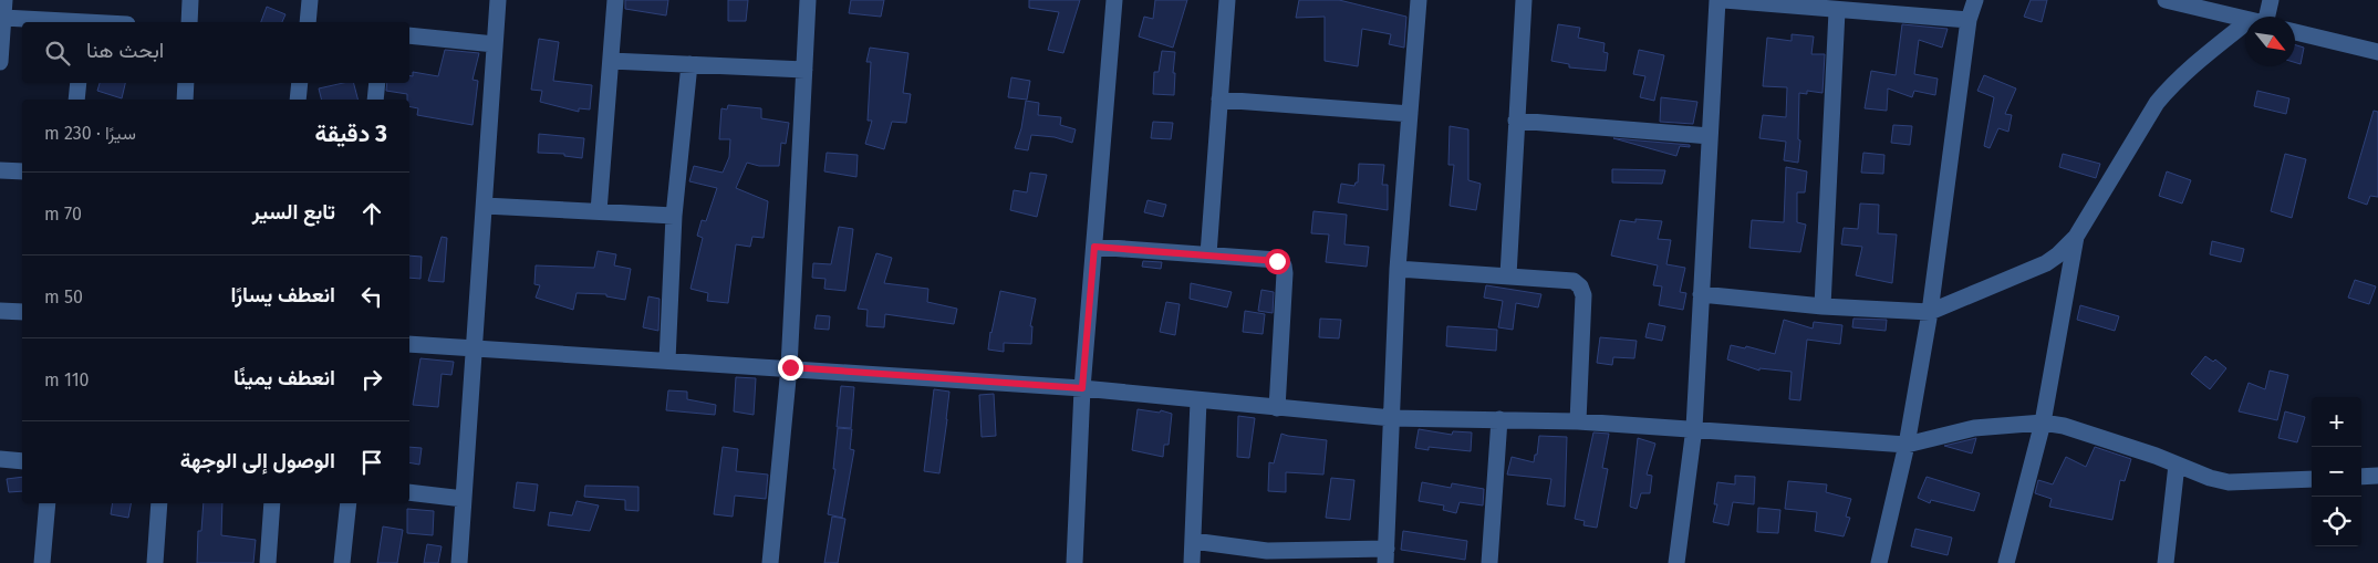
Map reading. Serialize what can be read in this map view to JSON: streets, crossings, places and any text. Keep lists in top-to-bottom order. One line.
{"north":"bottom right","page":{"search":"ابحث هنا","heading":["3 دقيقة","سيرًا · 230 m"],"list":[["تابع السير","70 m"],["انعطف يسارًا","50 m"],["انعطف يمينًا","110 m"],"الوصول إلى الوجهة"],"map_buttons":["+","−"]}}
